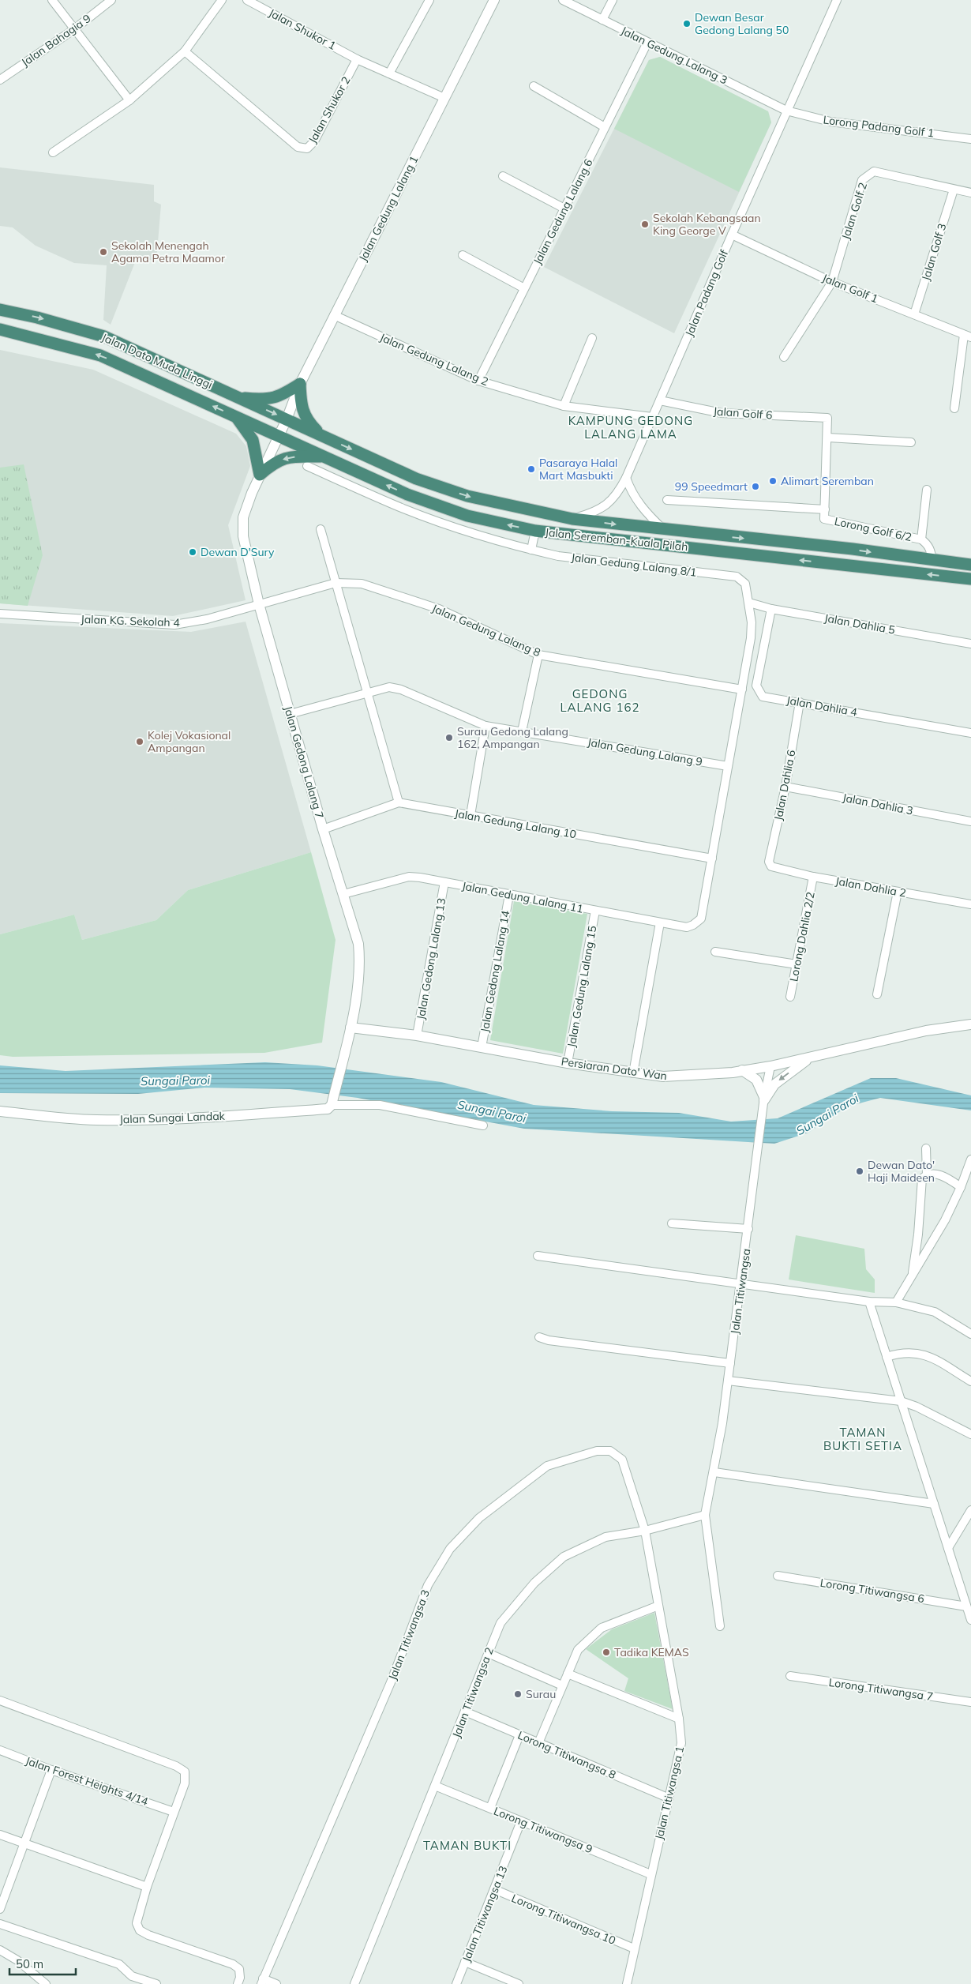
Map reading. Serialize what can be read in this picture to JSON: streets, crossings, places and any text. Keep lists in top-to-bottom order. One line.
{"streets":{"highway":["Jalan Dato Muda Linggi","Jalan Seremban-Kuala Pilah"],"street":["Jalan Shukor 1","Jalan Bahagia 9","Jalan Gedung Lalang 3","Jalan Shukor 2","Lorong Padang Golf 1","Jalan Gedung Lalang 1","Jalan Golf 2","Jalan Gedung Lalang 6","Jalan Golf 3","Jalan Golf 1","Jalan Padang Golf","Jalan Gedung Lalang 2","Jalan Golf 6","Lorong Golf 6/2","Jalan Gedung Lalang 8/1","Jalan KG. Sekolah 4","Jalan Dahlia 5","Jalan Gedung Lalang 8","Jalan Dahlia 4","Jalan Gedung Lalang 9","Jalan Gedong Lalang 7","Jalan Dahlia 6","Jalan Dahlia 3","Jalan Gedung Lalang 10","Jalan Dahlia 2","Jalan Gedung Lalang 11","Lorong Dahlia 2/2","Jalan Gedong Lalang 13","Jalan Gedong Lalang 14","Jalan Gedung Lalang 15","Persiaran Dato' Wan","Jalan Sungai Landak","Jalan Titiwangsa","Lorong Titiwangsa 6","Jalan Titiwangsa 3","Lorong Titiwangsa 7","Jalan Titiwangsa 2","Lorong Titiwangsa 8","Jalan Forest Heights 4/14","Jalan Titiwangsa 1","Lorong Titiwangsa 9","Jalan Titiwangsa 13","Lorong Titiwangsa 10"]},"crossings":[["Jalan Shukor 1","Jalan Shukor 2"],["Jalan Gedung Lalang 3","Lorong Padang Golf 1"],["Jalan Gedung Lalang 3","Jalan Gedung Lalang 6"],["Jalan Gedung Lalang 3","Jalan Padang Golf"],["Lorong Padang Golf 1","Jalan Padang Golf"],["Jalan Gedung Lalang 1","Jalan Gedung Lalang 2"],["Jalan Gedung Lalang 1","Jalan Dato Muda Linggi"],["Jalan Gedung Lalang 1","Jalan Seremban-Kuala Pilah"],["Jalan Gedung Lalang 1","Jalan Gedong Lalang 7"],["Jalan Golf 2","Jalan Golf 3"],["Jalan Golf 2","Jalan Golf 1"],["Jalan Gedung Lalang 6","Jalan Gedung Lalang 2"],["Jalan Golf 3","Jalan Golf 1"],["Jalan Golf 1","Jalan Padang Golf"],["Jalan Padang Golf","Jalan Gedung Lalang 2"],["Jalan Padang Golf","Jalan Golf 6"],["Jalan Padang Golf","Jalan Seremban-Kuala Pilah"],["Jalan Dato Muda Linggi","Jalan Seremban-Kuala Pilah"],["Jalan Dato Muda Linggi","Jalan Gedong Lalang 7"],["Lorong Golf 6/2","Jalan Seremban-Kuala Pilah"],["Jalan Seremban-Kuala Pilah","Jalan Gedong Lalang 7"],["Jalan Gedung Lalang 8/1","Jalan Dahlia 5"],["Jalan KG. Sekolah 4","Jalan Gedung Lalang 8"],["Jalan KG. Sekolah 4","Jalan Gedong Lalang 7"],["Jalan Dahlia 5","Jalan Dahlia 4"],["Jalan Gedung Lalang 8","Jalan Gedong Lalang 7"],["Jalan Dahlia 4","Jalan Dahlia 6"],["Jalan Gedung Lalang 9","Jalan Gedong Lalang 7"],["Jalan Gedong Lalang 7","Jalan Gedung Lalang 10"],["Jalan Gedong Lalang 7","Jalan Gedung Lalang 11"],["Jalan Gedong Lalang 7","Persiaran Dato' Wan"],["Jalan Gedong Lalang 7","Jalan Sungai Landak"],["Jalan Dahlia 6","Jalan Dahlia 3"],["Jalan Dahlia 6","Jalan Dahlia 2"],["Jalan Gedung Lalang 10","Jalan Gedung Lalang 11"],["Jalan Dahlia 2","Lorong Dahlia 2/2"],["Jalan Gedung Lalang 11","Jalan Gedong Lalang 13"],["Jalan Gedung Lalang 11","Jalan Gedong Lalang 14"],["Jalan Gedung Lalang 11","Jalan Gedung Lalang 15"],["Jalan Gedong Lalang 13","Persiaran Dato' Wan"],["Jalan Gedong Lalang 14","Persiaran Dato' Wan"],["Jalan Gedung Lalang 15","Persiaran Dato' Wan"],["Persiaran Dato' Wan","Jalan Titiwangsa"],["Jalan Titiwangsa","Jalan Titiwangsa 2"],["Jalan Titiwangsa 3","Jalan Titiwangsa 2"],["Jalan Titiwangsa 3","Jalan Titiwangsa 1"],["Jalan Titiwangsa 2","Lorong Titiwangsa 8"],["Jalan Titiwangsa 2","Jalan Titiwangsa 1"],["Jalan Titiwangsa 2","Lorong Titiwangsa 9"],["Lorong Titiwangsa 8","Jalan Titiwangsa 1"],["Jalan Titiwangsa 1","Lorong Titiwangsa 9"],["Jalan Titiwangsa 1","Lorong Titiwangsa 10"],["Lorong Titiwangsa 9","Jalan Titiwangsa 13"],["Jalan Titiwangsa 13","Lorong Titiwangsa 10"]],"districts":["KAMPUNG GEDONG LALANG LAMA","GEDONG LALANG 162","TAMAN BUKTI SETIA","TAMAN BUKTI"],"water":["Sungai Paroi"],"places":["Dewan Besar Gedong Lalang 50","Sekolah Kebangsaan King George V","Sekolah Menengah Agama Petra Maamor","Pasaraya Halal Mart Masbukti","Alimart Seremban","99 Speedmart","Dewan D'Sury","Surau Gedong Lalang 162, Ampangan","Kolej Vokasional Ampangan","Dewan Dato' Haji Maideen","Tadika KEMAS","Surau"],"scale_bar":"50 m"}
